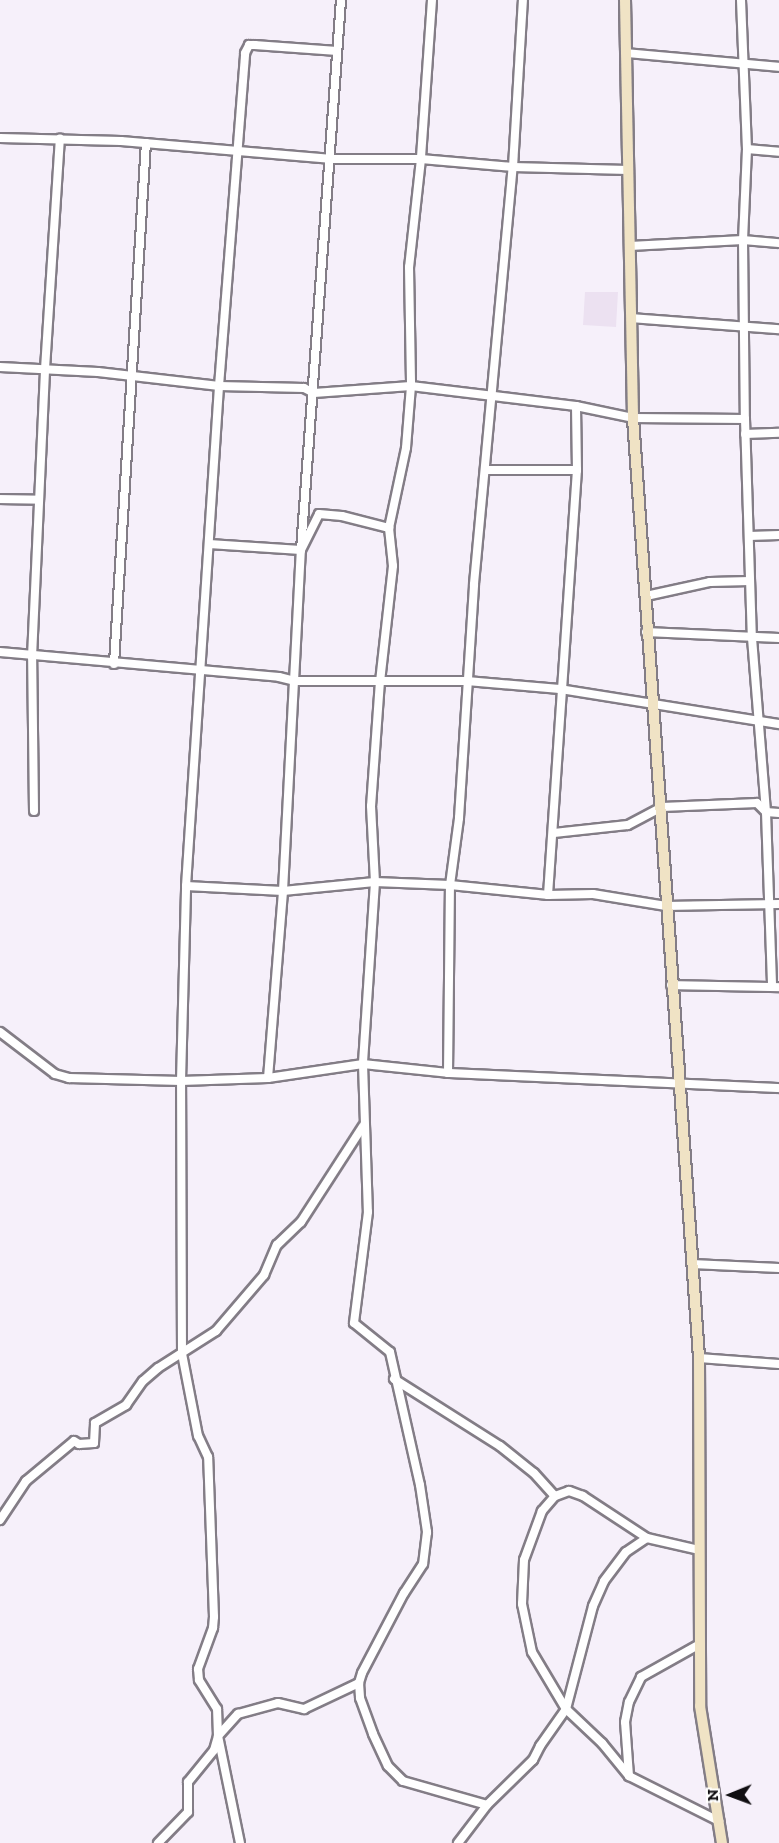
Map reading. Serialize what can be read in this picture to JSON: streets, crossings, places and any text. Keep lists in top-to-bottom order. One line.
{"north":"left"}
